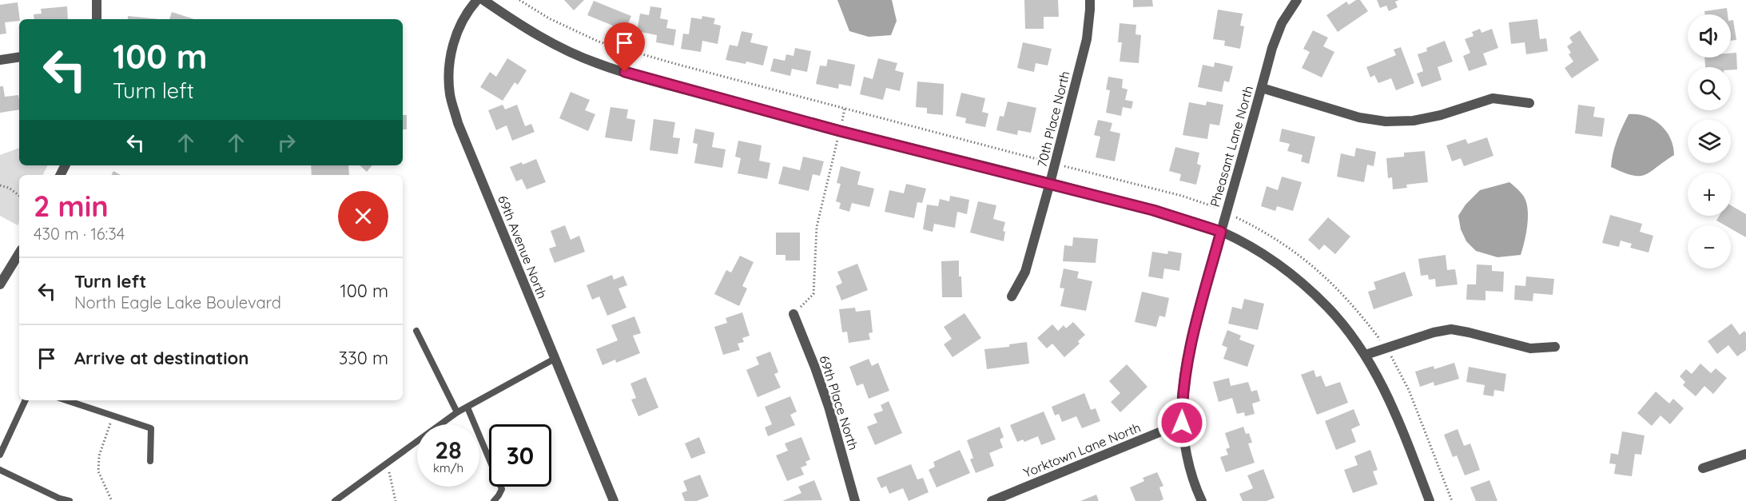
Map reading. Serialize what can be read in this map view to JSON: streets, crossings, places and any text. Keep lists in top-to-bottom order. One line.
{"streets":{"street":["70th Place North","Pheasant Lane North","69th Avenue North","69th Place North","Yorktown Lane North"]},"crossings":[["Pheasant Lane North","Yorktown Lane North"]],"page":{"map_buttons":["+","−"],"turn":["100 m","Turn left"],"heading":["2 min","430 m · 16:34"],"list":[{"name":"Turn left","note":"North Eagle Lake Boulevard","value":"100 m"},{"name":"Arrive at destination","value":"330 m"}],"speed":"28 km/h","limit":"30"}}
